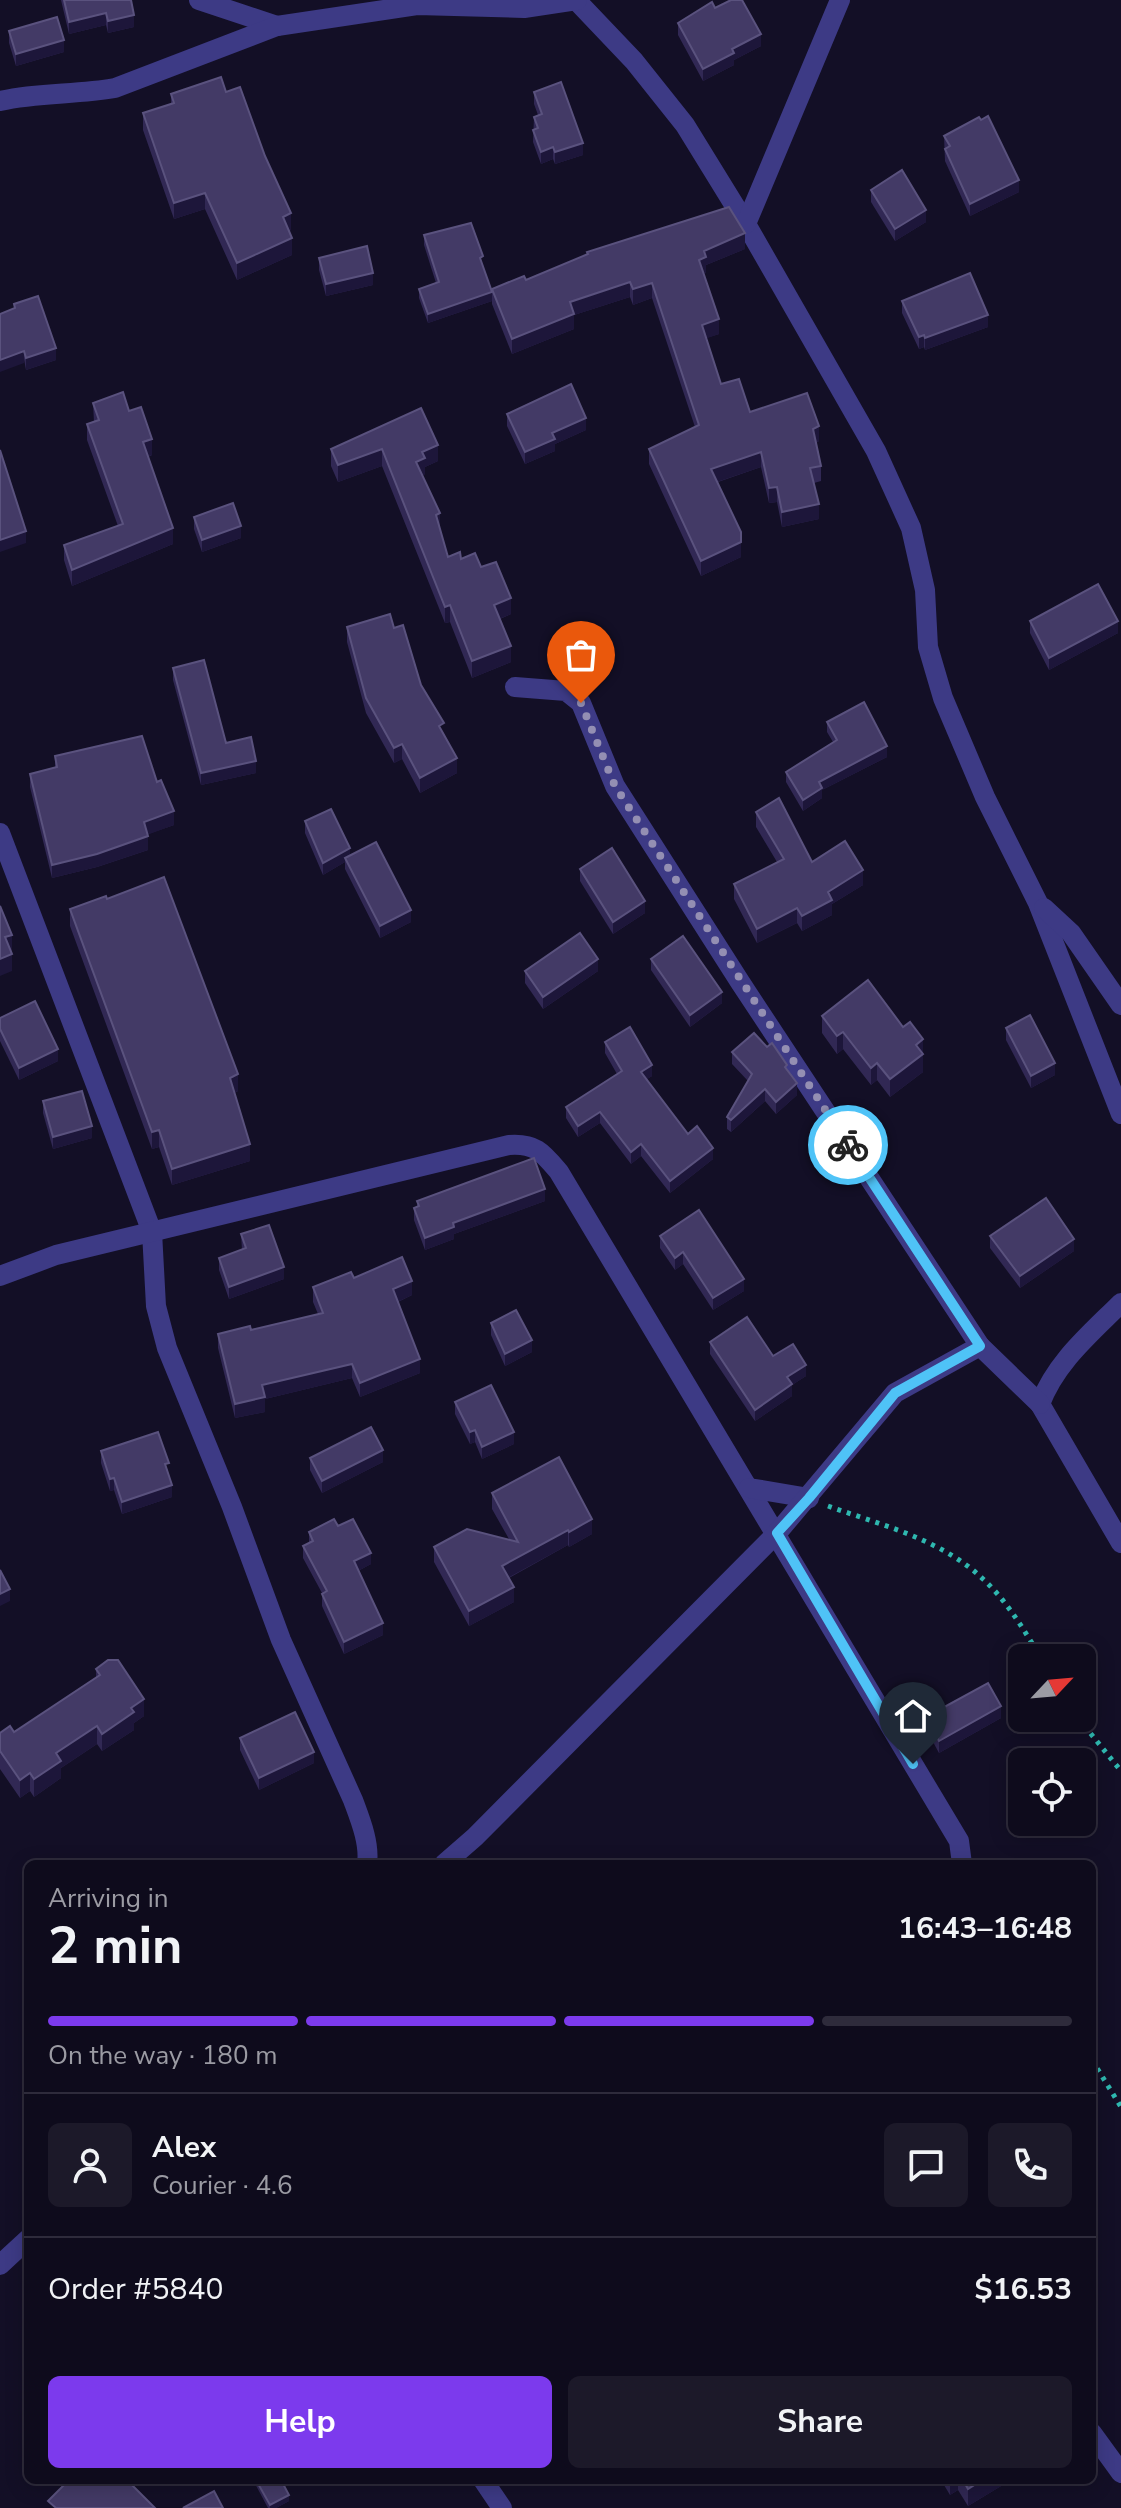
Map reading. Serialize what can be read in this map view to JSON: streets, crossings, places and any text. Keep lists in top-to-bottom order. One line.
{"north":"top right","page":{"heading":["2 min","Arriving in","16:43–16:48"],"panel":["Alex","Courier · 4.6","Order #5840","$16.53"],"bar":"On the way · 180 m","buttons":["Help","Share"]}}
